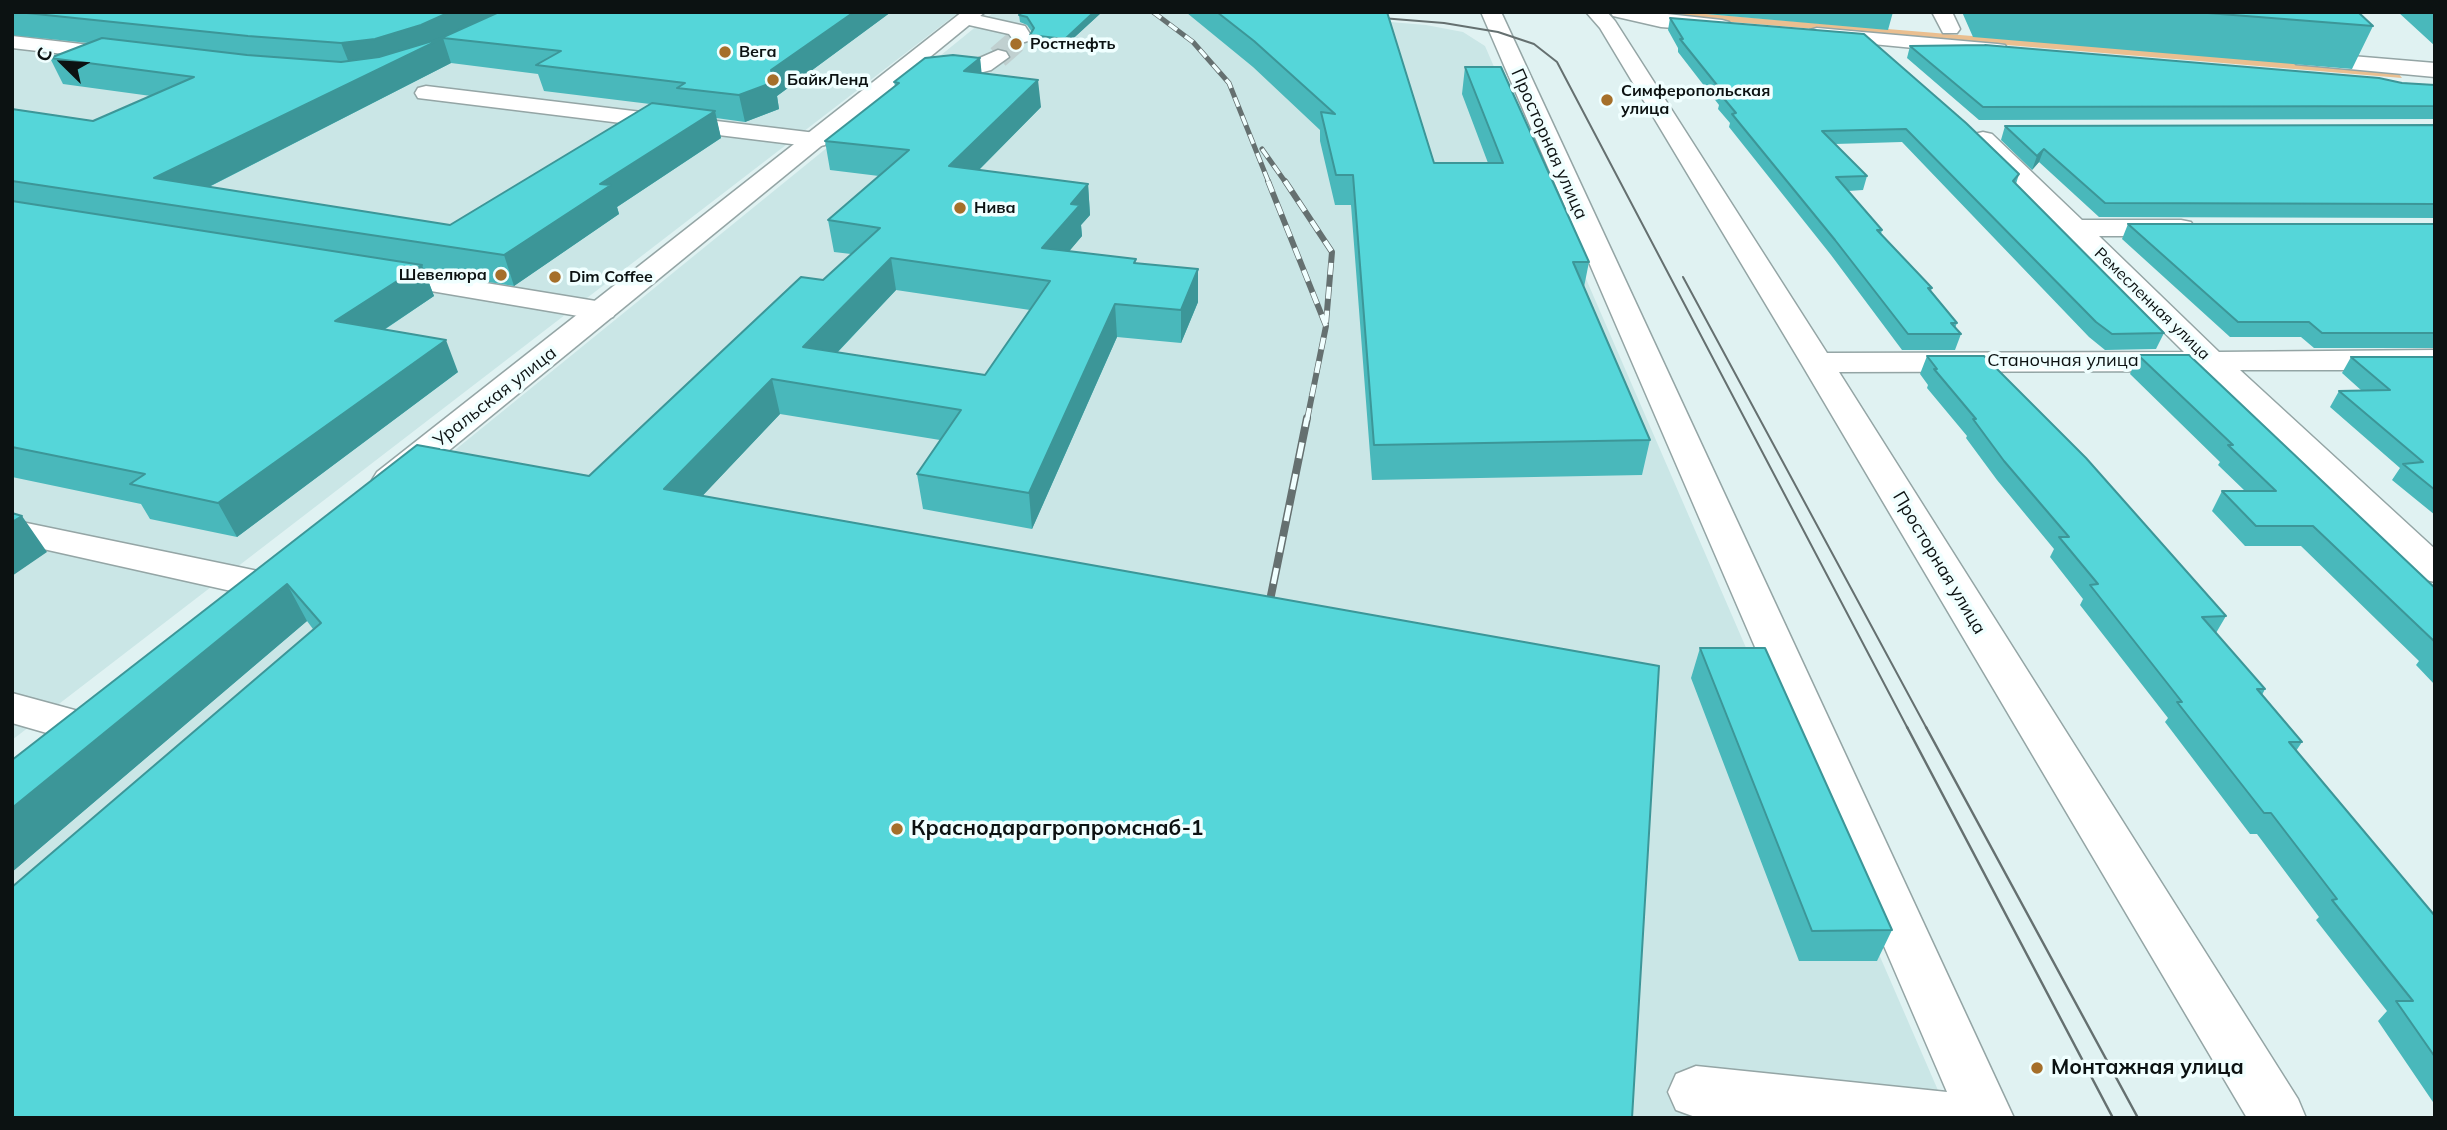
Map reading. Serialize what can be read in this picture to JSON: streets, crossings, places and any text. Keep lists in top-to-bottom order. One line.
{"streets":{"street":["Просторная улица","Ремесленная улица","Станочная улица","Уральская улица"]},"crossings":[["Просторная улица","Станочная улица"],["Ремесленная улица","Станочная улица"]],"places":["Ростнефть","Вега","БайкЛенд","Симферопольская улица","Нива","Шевелюра","Dim Coffee","Краснодарагропромснаб-1","Монтажная улица"],"north":"top left"}
